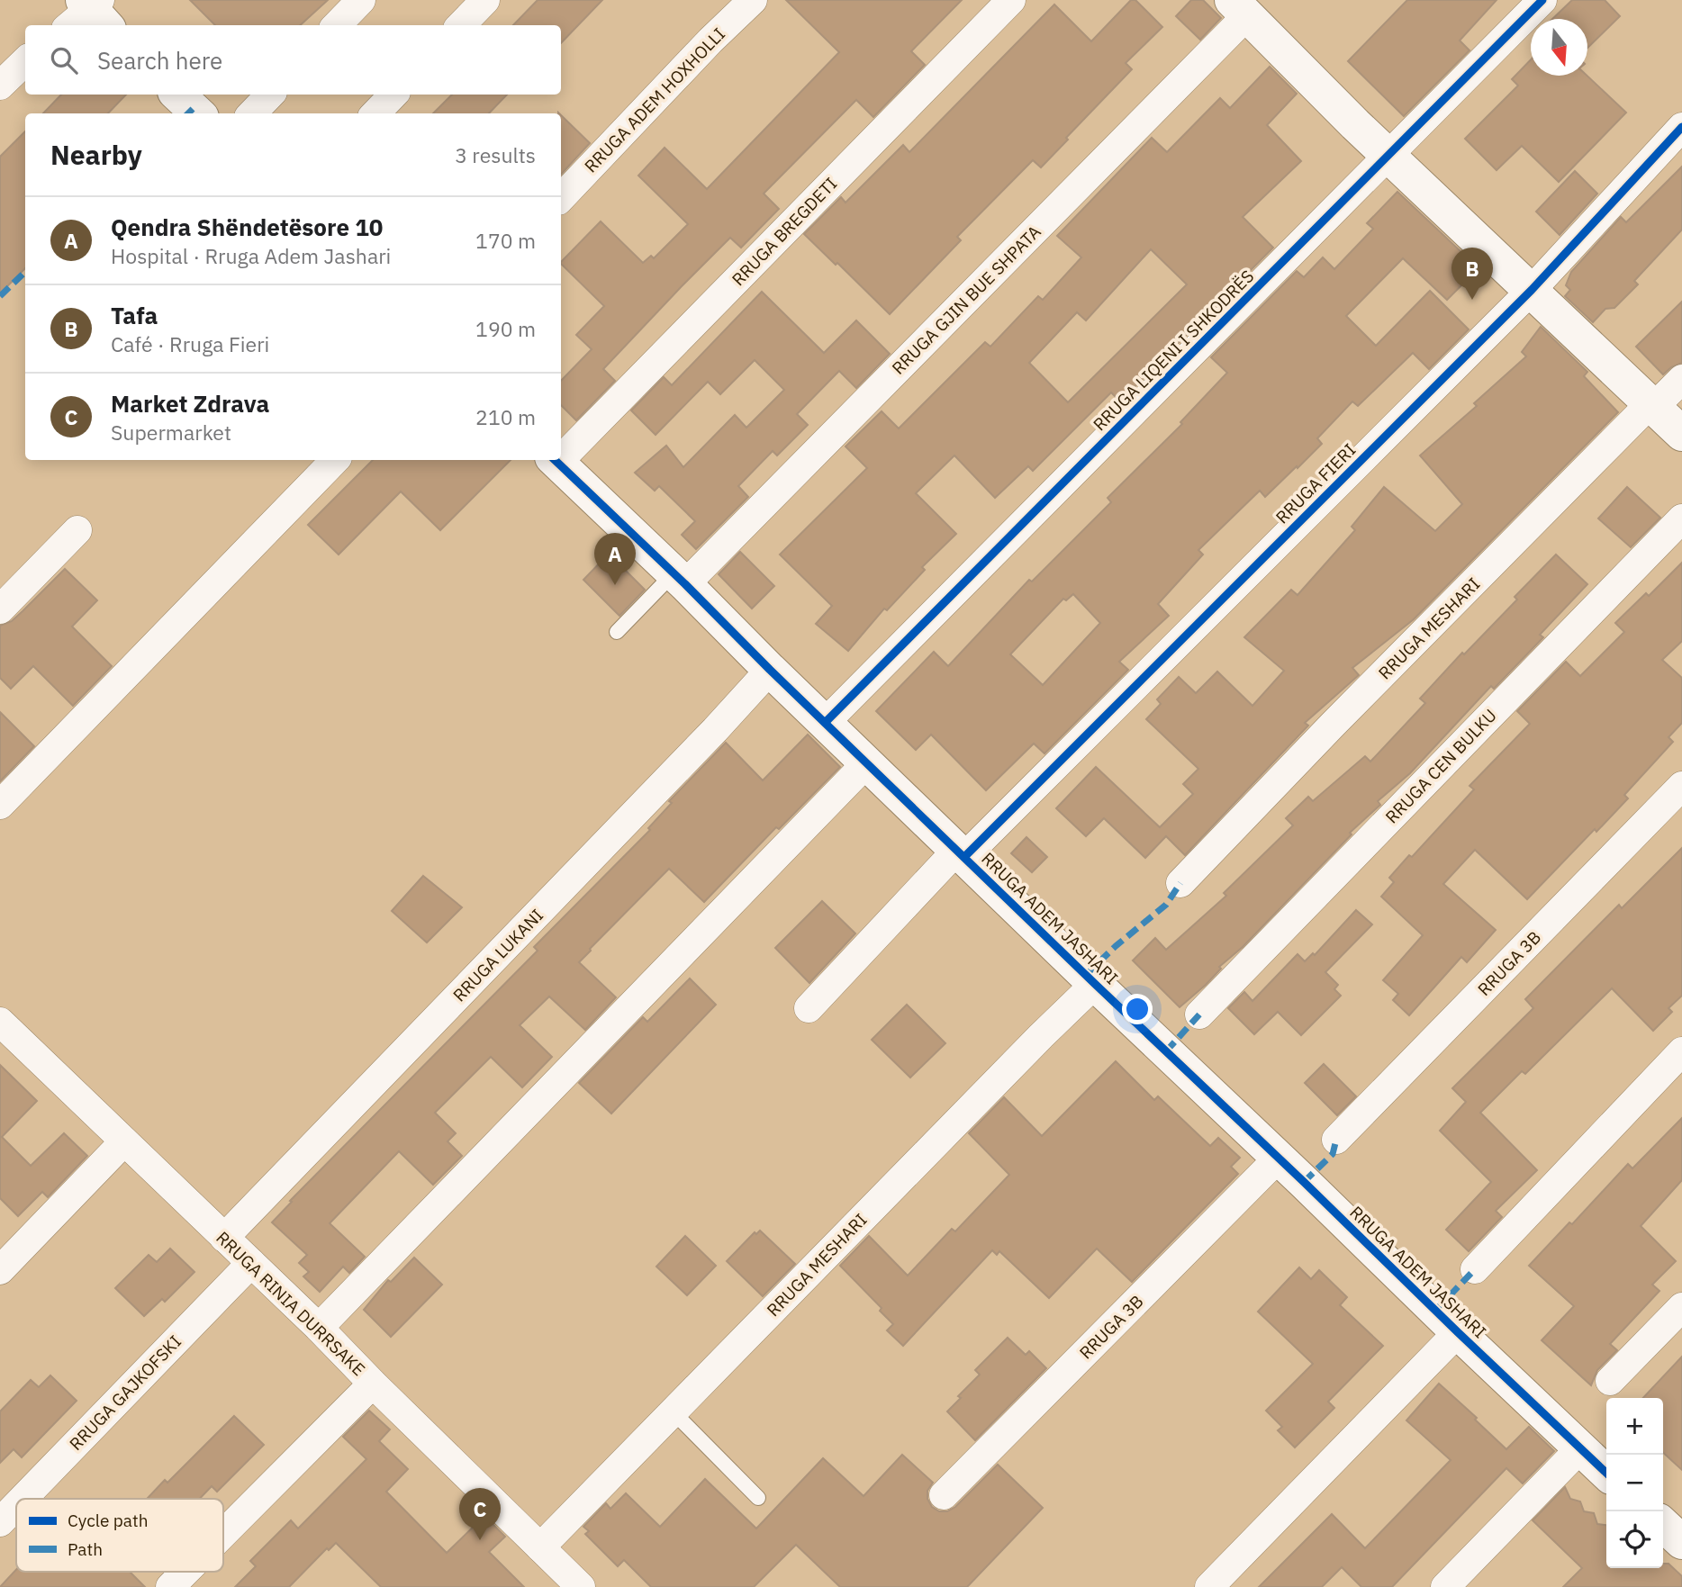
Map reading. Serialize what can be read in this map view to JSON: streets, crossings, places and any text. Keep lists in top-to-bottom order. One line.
{"streets":{"street":["RRUGA ADEM HOXHOLLI","RRUGA BREGDETI","RRUGA GJIN BUE SHPATA","RRUGA LIQENI I SHKODRËS","RRUGA FIERI","RRUGA MESHARI","RRUGA CEN BULKU","RRUGA ADEM JASHARI","RRUGA LUKANI","RRUGA 3B","RRUGA RINIA DURRSAKE","RRUGA GAJKOFSKI"]},"crossings":[["RRUGA GJIN BUE SHPATA","RRUGA ADEM JASHARI"],["RRUGA LIQENI I SHKODRËS","RRUGA ADEM JASHARI"],["RRUGA FIERI","RRUGA ADEM JASHARI"],["RRUGA MESHARI","RRUGA ADEM JASHARI"],["RRUGA MESHARI","RRUGA RINIA DURRSAKE"],["RRUGA ADEM JASHARI","RRUGA LUKANI"],["RRUGA ADEM JASHARI","RRUGA 3B"],["RRUGA LUKANI","RRUGA RINIA DURRSAKE"],["RRUGA RINIA DURRSAKE","RRUGA GAJKOFSKI"]],"legend":["Cycle path","Path"],"north":"bottom","page":{"search":"Search here","heading":["Nearby","3 results"],"list":[{"mark":"A","name":"Qendra Shëndetësore 10","note":"Hospital · Rruga Adem Jashari","value":"170 m"},{"mark":"B","name":"Tafa","note":"Café · Rruga Fieri","value":"190 m"},{"mark":"C","name":"Market Zdrava","note":"Supermarket","value":"210 m"}],"pins":["B","A","C"],"map_buttons":["+","−"]}}
